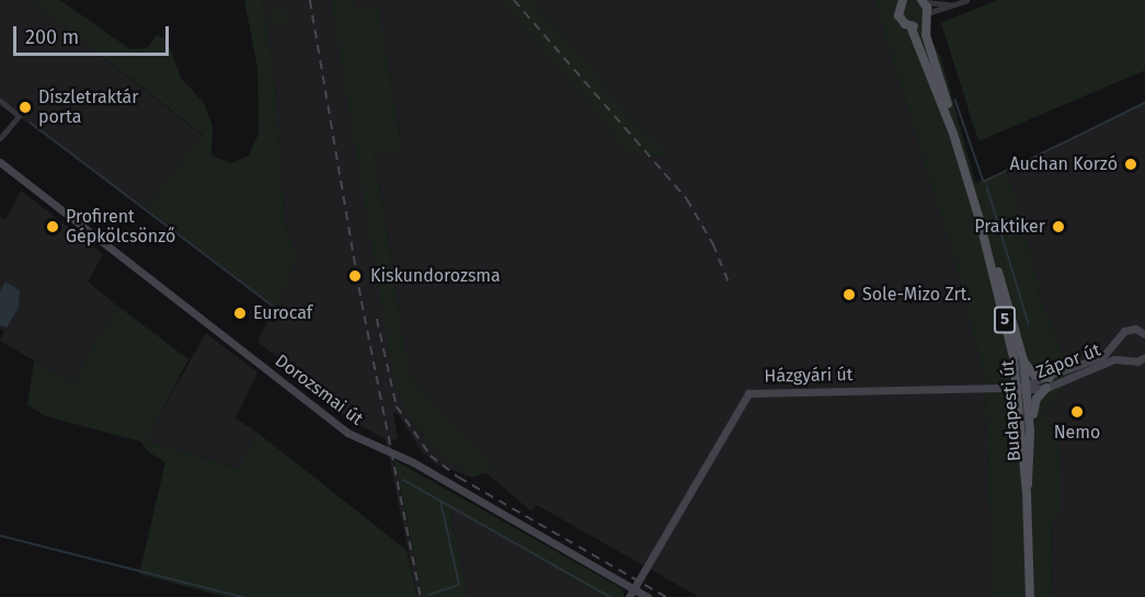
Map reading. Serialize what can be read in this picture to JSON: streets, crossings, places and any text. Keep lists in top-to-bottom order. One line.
{"streets":{"main road":["5","Budapesti út"],"street":["Zápor út","Házgyári út","Dorozsmai út"]},"crossings":[["Zápor út","Házgyári út"],["Zápor út","Budapesti út"],["Házgyári út","Dorozsmai út"],["Házgyári út","Budapesti út"]],"places":["Díszletraktár porta","Auchan Korzó","Profirent Gépkölcsönző","Praktiker","Kiskundorozsma","Sole-Mizo Zrt.","Eurocaf","Nemo"],"scale_bar":"200 m"}
